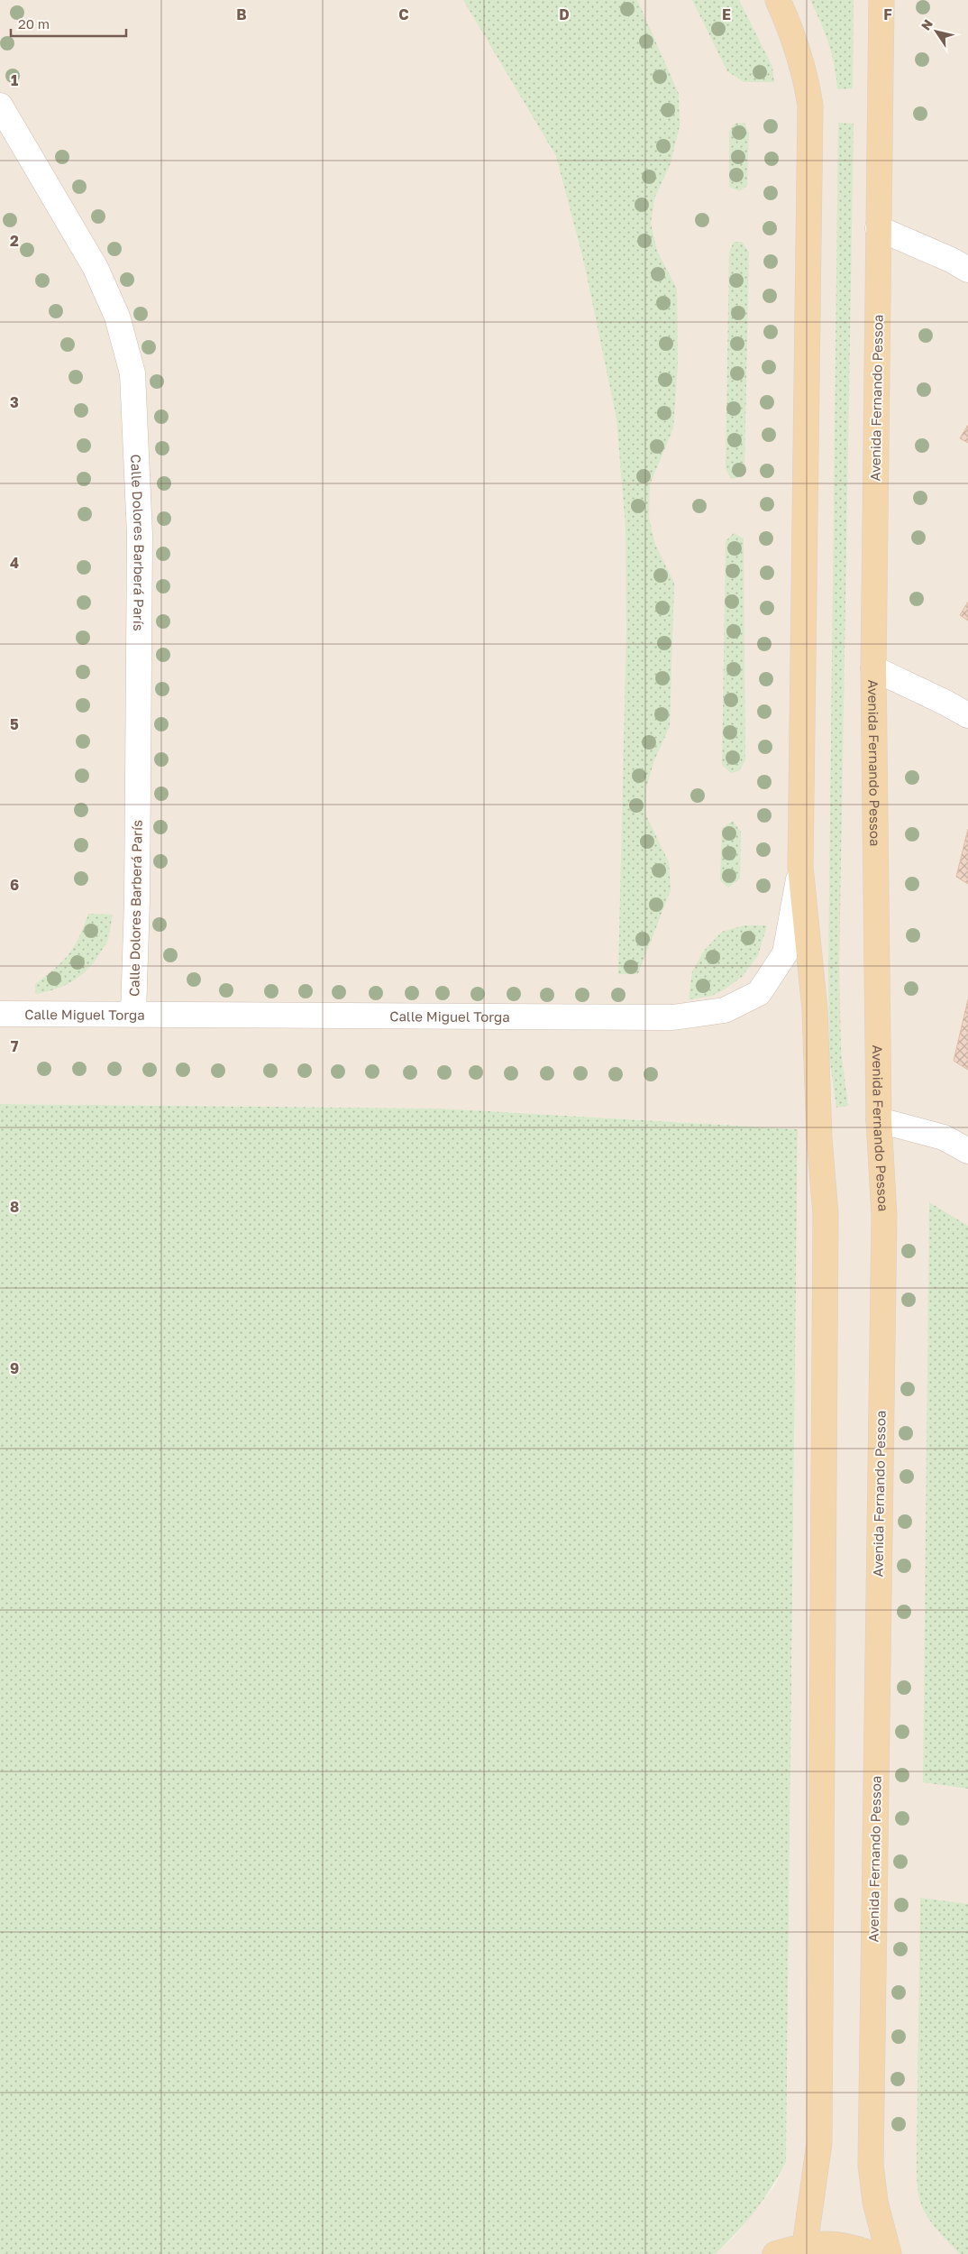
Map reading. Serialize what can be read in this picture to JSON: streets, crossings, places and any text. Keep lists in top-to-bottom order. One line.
{"streets":{"main road":["Avenida Fernando Pessoa"],"street":["Calle Dolores Barberá París","Calle Miguel Torga"]},"crossings":[["Calle Dolores Barberá París","Calle Miguel Torga"]],"scale_bar":"20 m","north":"top left","grid":{"columns":["B","C","D","E","F"],"rows":["1","2","3","4","5","6","7","8","9"]}}
